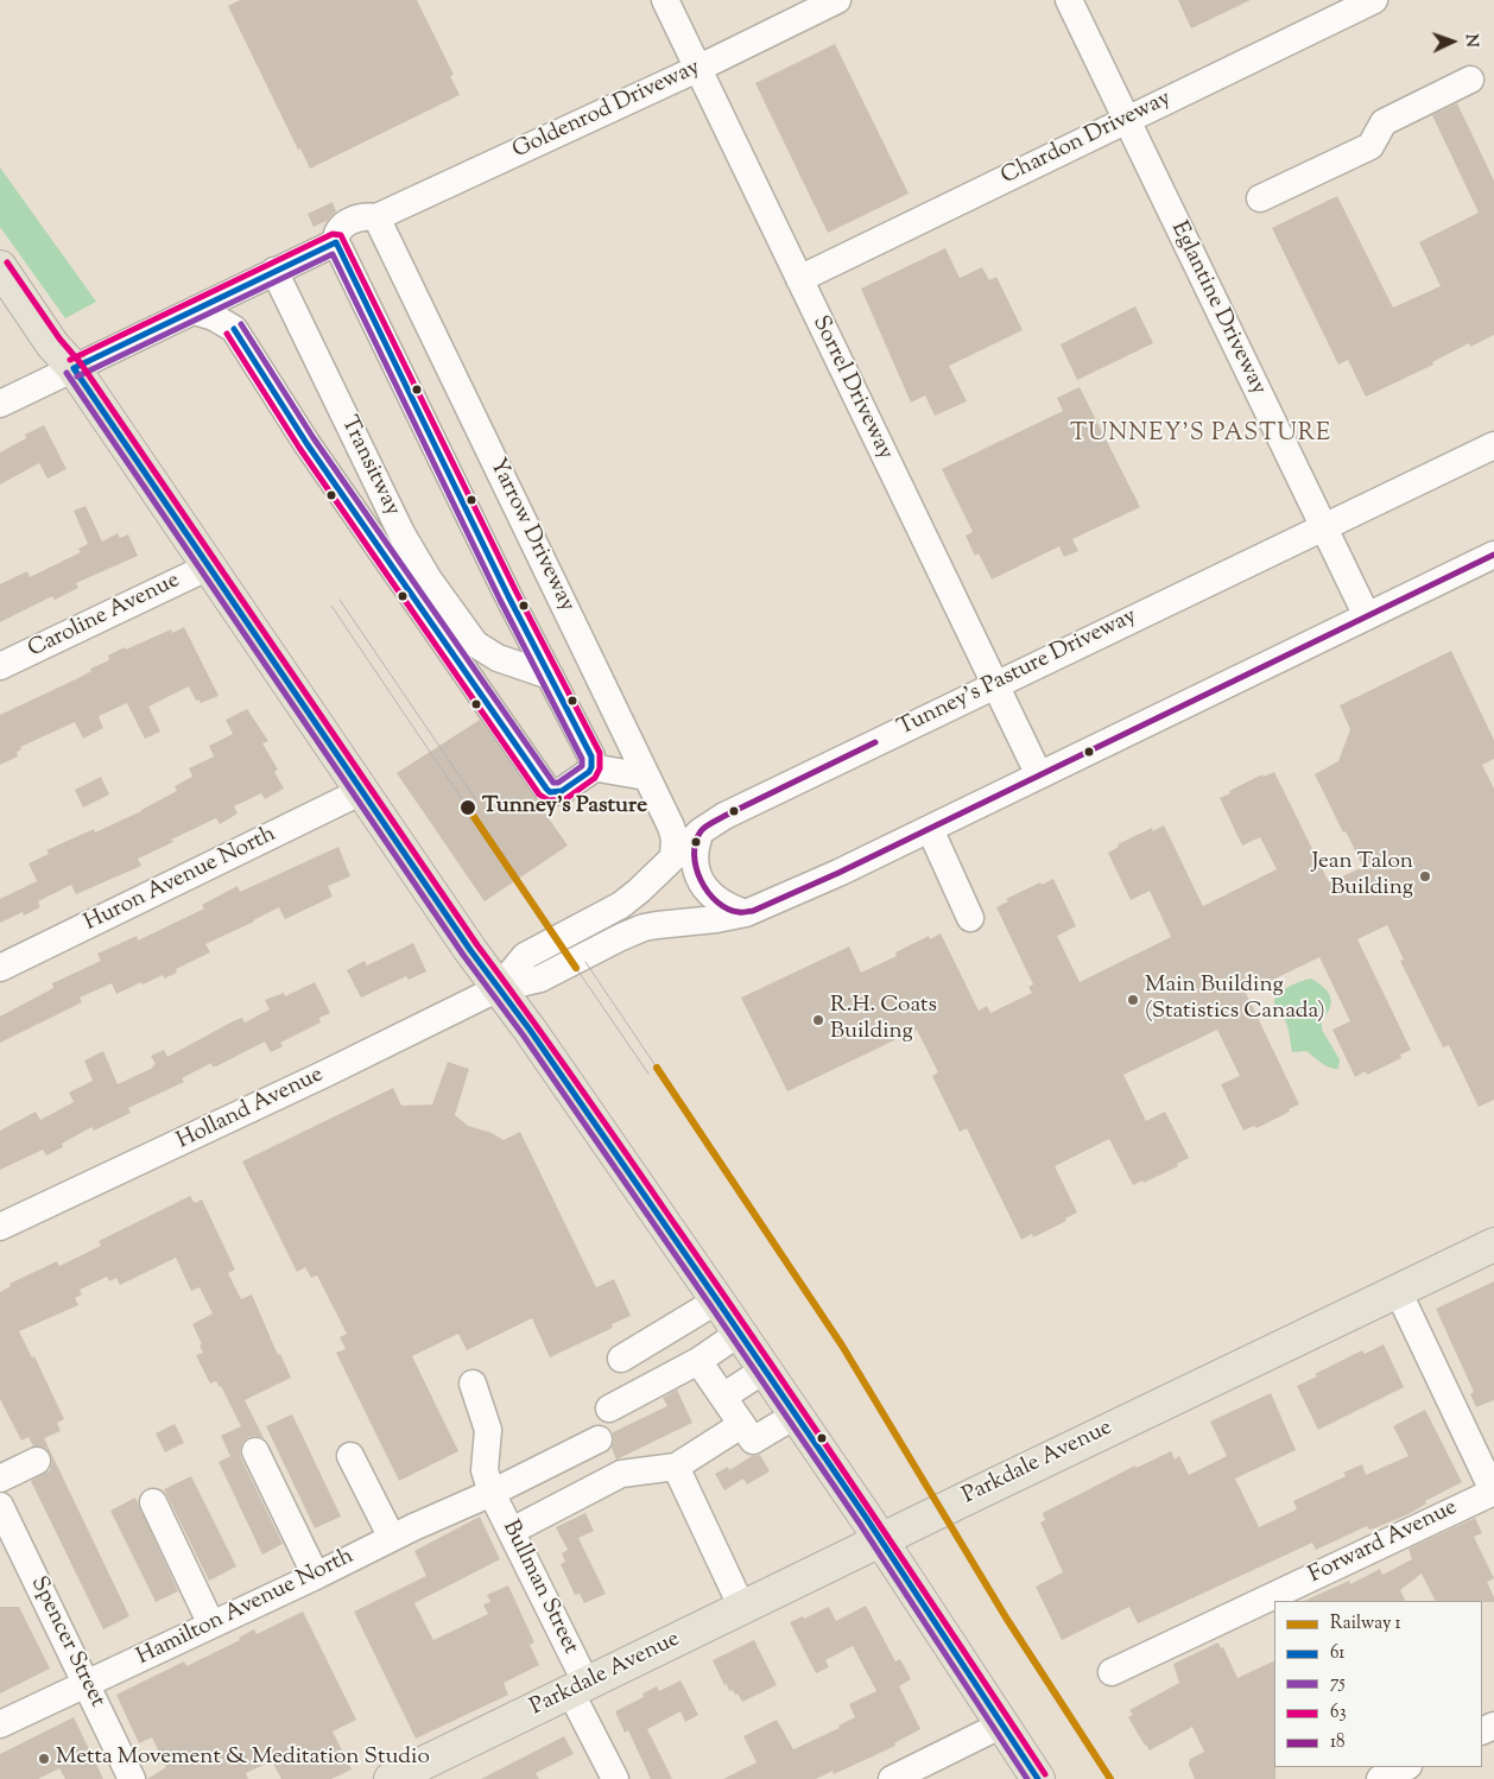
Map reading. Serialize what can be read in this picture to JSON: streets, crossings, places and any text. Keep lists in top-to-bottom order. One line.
{"streets":{"main road":["Parkdale Avenue"],"street":["Goldenrod Driveway","Chardon Driveway","Eglantine Driveway","Sorrel Driveway","Transitway","Yarrow Driveway","Caroline Avenue","Tunney's Pasture Driveway","Huron Avenue North","Holland Avenue","Forward Avenue","Bullman Street","Hamilton Avenue North","Spencer Street"]},"crossings":[["Goldenrod Driveway","Sorrel Driveway"],["Goldenrod Driveway","Yarrow Driveway"],["Chardon Driveway","Eglantine Driveway"],["Chardon Driveway","Sorrel Driveway"],["Eglantine Driveway","Tunney's Pasture Driveway"],["Sorrel Driveway","Tunney's Pasture Driveway"],["Yarrow Driveway","Tunney's Pasture Driveway"],["Tunney's Pasture Driveway","Holland Avenue"],["Parkdale Avenue","Bullman Street"],["Bullman Street","Hamilton Avenue North"],["Hamilton Avenue North","Spencer Street"]],"districts":["TUNNEY'S PASTURE"],"places":["Tunney's Pasture","Jean Talon Building","Main Building (Statistics Canada)","R.H. Coats Building","Metta Movement & Meditation Studio"],"lines":["transit line 63","transit line 61","transit line 75","transit line 18","rail line 1"],"legend":["Railway 1","61","75","63","18"],"north":"right"}
